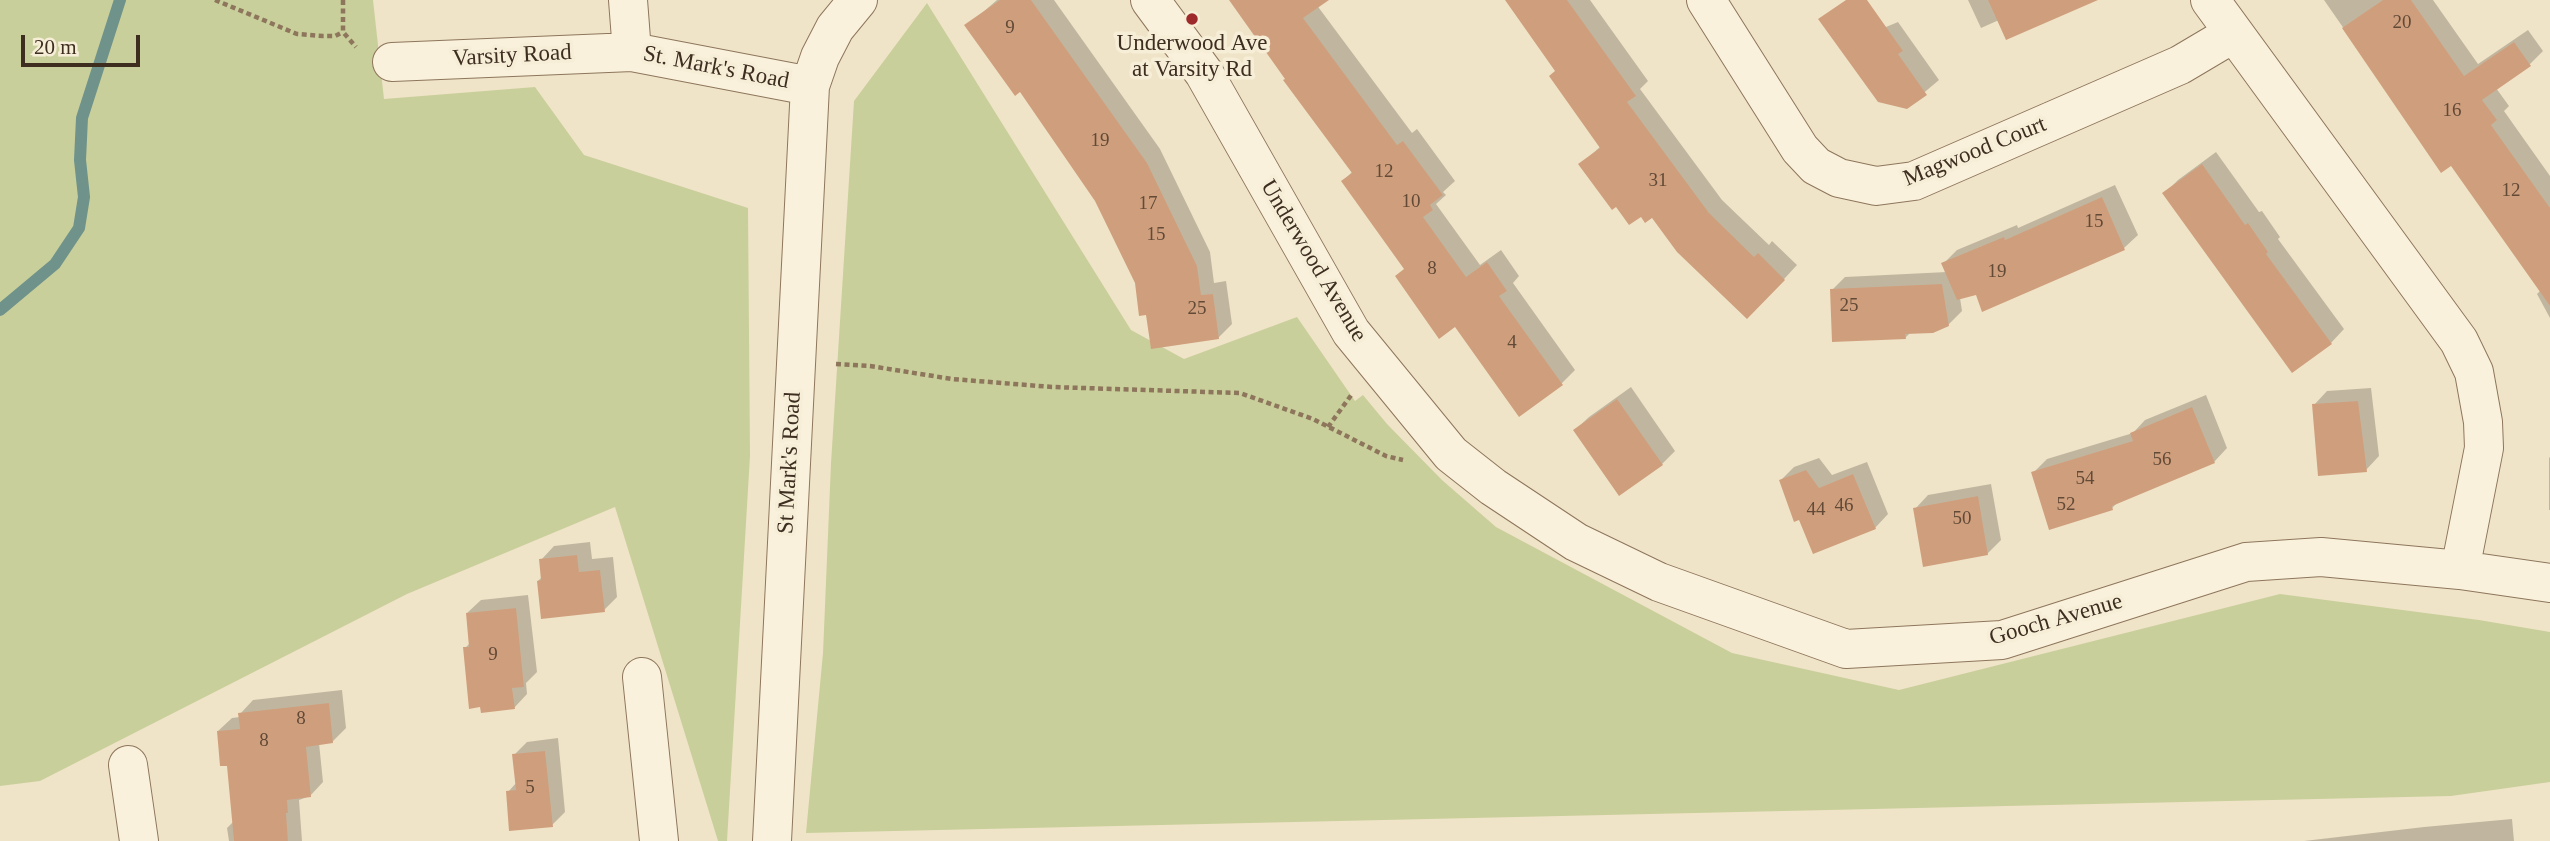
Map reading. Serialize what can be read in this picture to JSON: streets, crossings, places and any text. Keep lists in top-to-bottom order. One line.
{"streets":{"street":["Varsity Road","St. Mark's Road","Magwood Court","Underwood Avenue","St Mark's Road","Gooch Avenue"]},"crossings":[["Varsity Road","St. Mark's Road"],["St. Mark's Road","St Mark's Road"],["Underwood Avenue","Gooch Avenue"]],"places":["Underwood Ave at Varsity Rd"],"house_numbers":["20","9","16","19","12","31","12","10","17","15","15","8","19","25","25","4","56","54","52","46","44","50","9","8","8","5"],"scale_bar":"20 m"}
